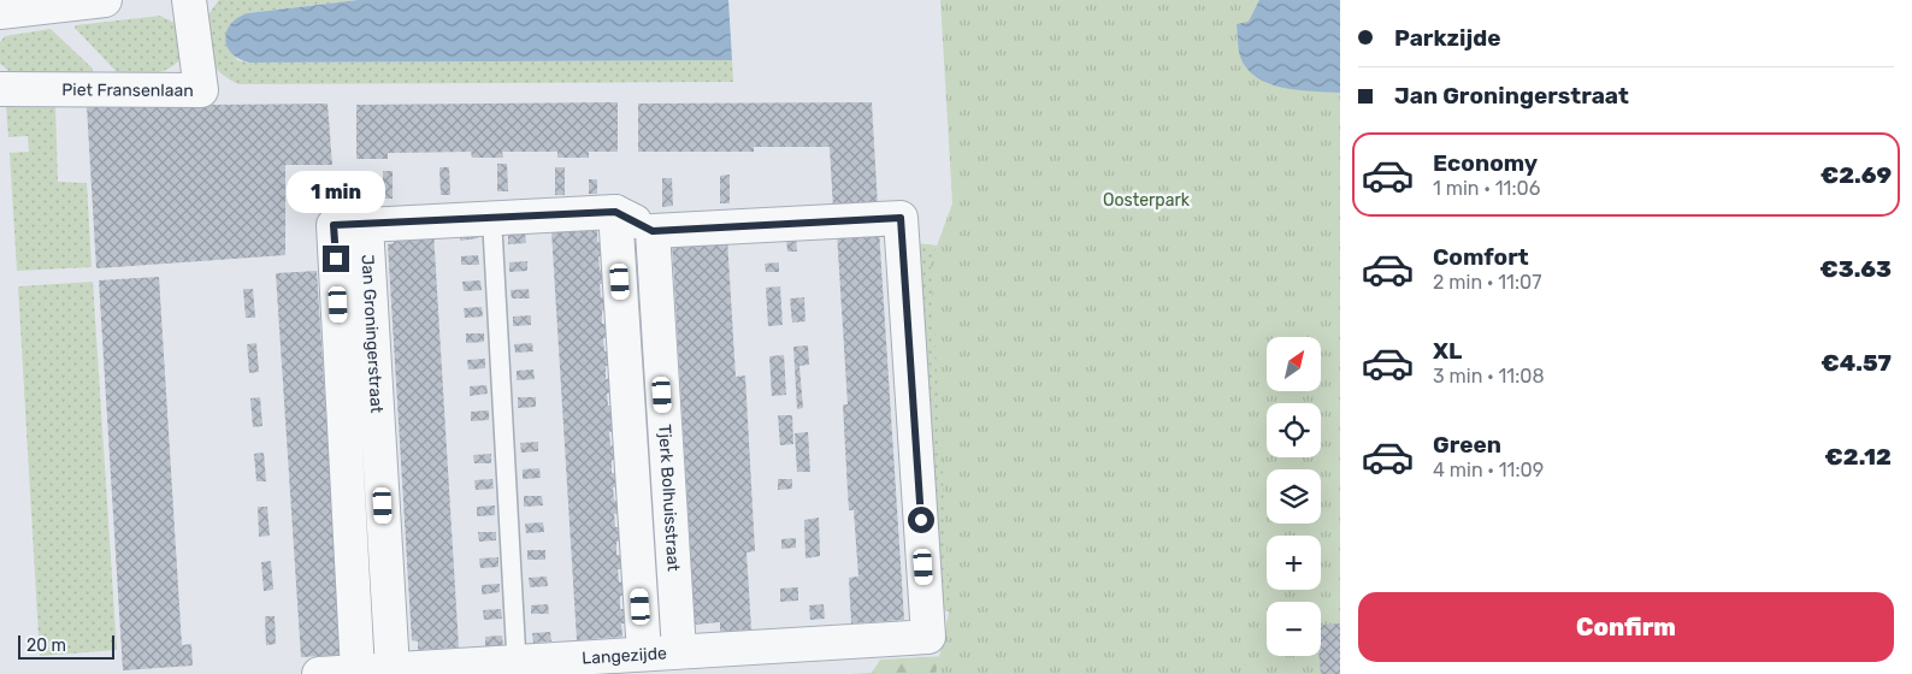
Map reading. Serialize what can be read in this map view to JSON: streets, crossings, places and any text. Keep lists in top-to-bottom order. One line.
{"streets":{"street":["Piet Fransenlaan","Jan Groningerstraat","Tjerk Bolhuisstraat","Langezijde"]},"crossings":[["Jan Groningerstraat","Langezijde"],["Tjerk Bolhuisstraat","Langezijde"]],"parks":["Oosterpark"],"scale_bar":"20 m","north":"top right","page":{"banner":["Parkzijde","Jan Groningerstraat"],"list":[{"name":"Economy","note":"1 min · 11:06","value":"€2.69"},{"name":"Comfort","note":"2 min · 11:07","value":"€3.63"},{"name":"XL","note":"3 min · 11:08","value":"€4.57"},{"name":"Green","note":"4 min · 11:09","value":"€2.12"}],"bubble":"1 min","map_buttons":["+","−"],"buttons":"Confirm","scale":"20 m"}}
